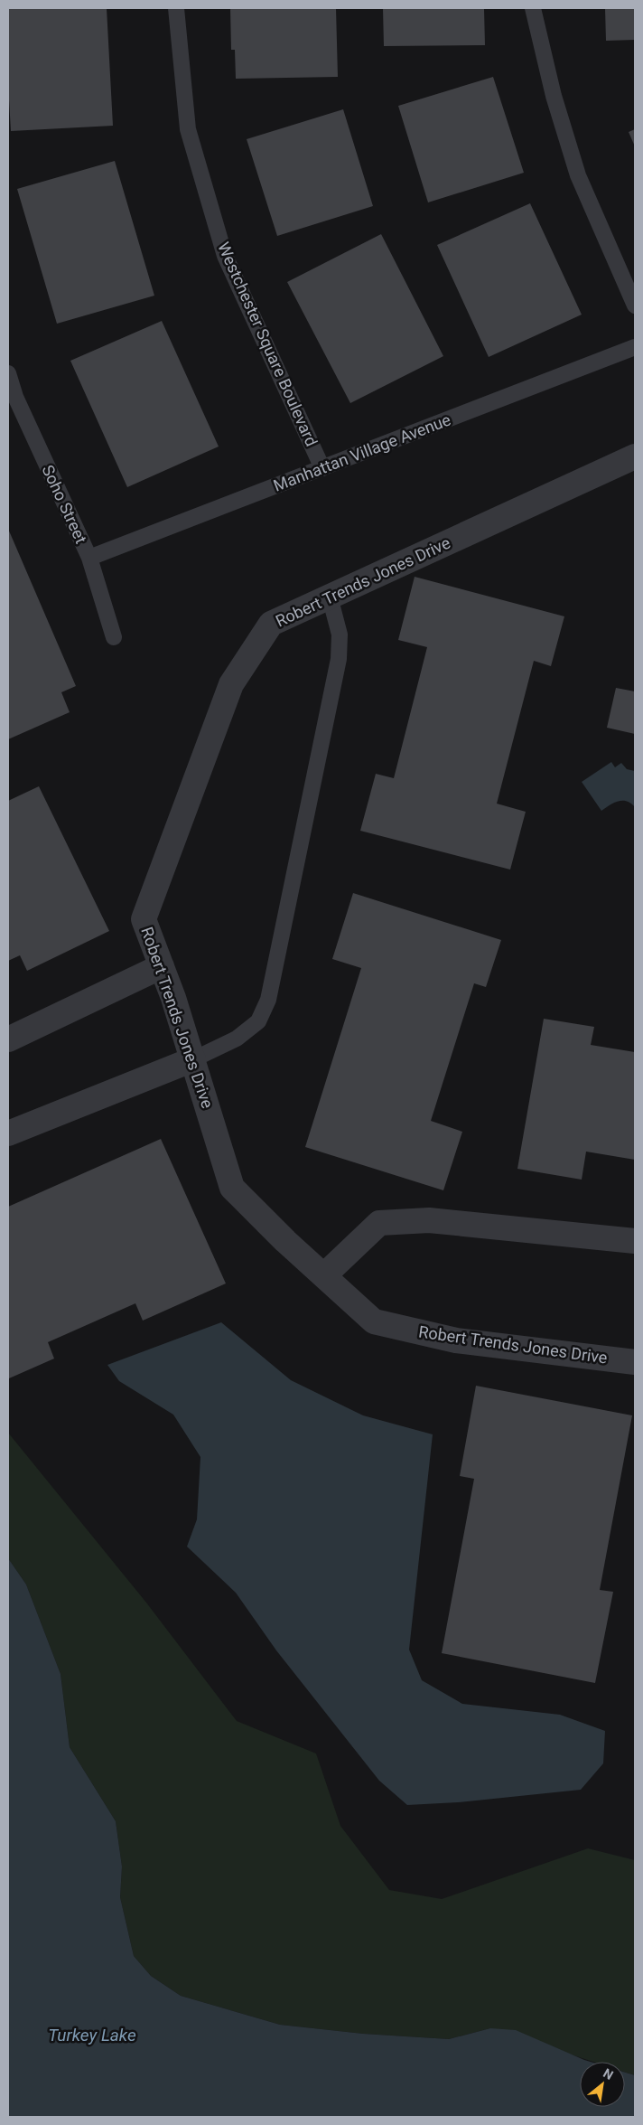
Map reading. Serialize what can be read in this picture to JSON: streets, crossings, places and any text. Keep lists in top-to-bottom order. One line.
{"streets":{"street":["Robert Trends Jones Drive"],"lane":["Westchester Square Boulevard","Manhattan Village Avenue","Soho Street"]},"crossings":[["Westchester Square Boulevard","Manhattan Village Avenue"],["Manhattan Village Avenue","Soho Street"]],"water":["Turkey Lake"],"north":"top right"}
